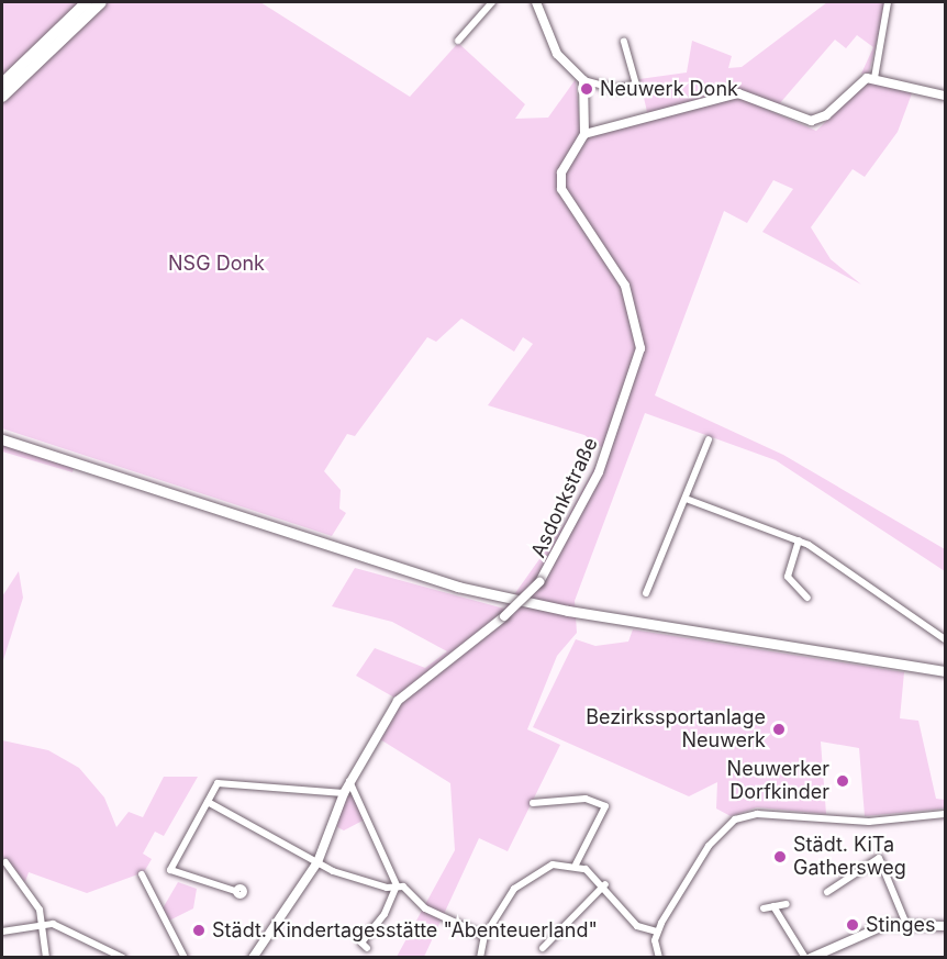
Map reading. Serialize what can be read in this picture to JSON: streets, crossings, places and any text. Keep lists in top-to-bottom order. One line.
{"streets":{"street":["Asdonkstraße"]},"parks":["NSG Donk"],"places":["Neuwerk Donk","Bezirkssportanlage Neuwerk","Neuwerker Dorfkinder","Städt. KiTa Gathersweg","Stinges","Städt. Kindertagesstätte \"Abenteuerland\""]}
